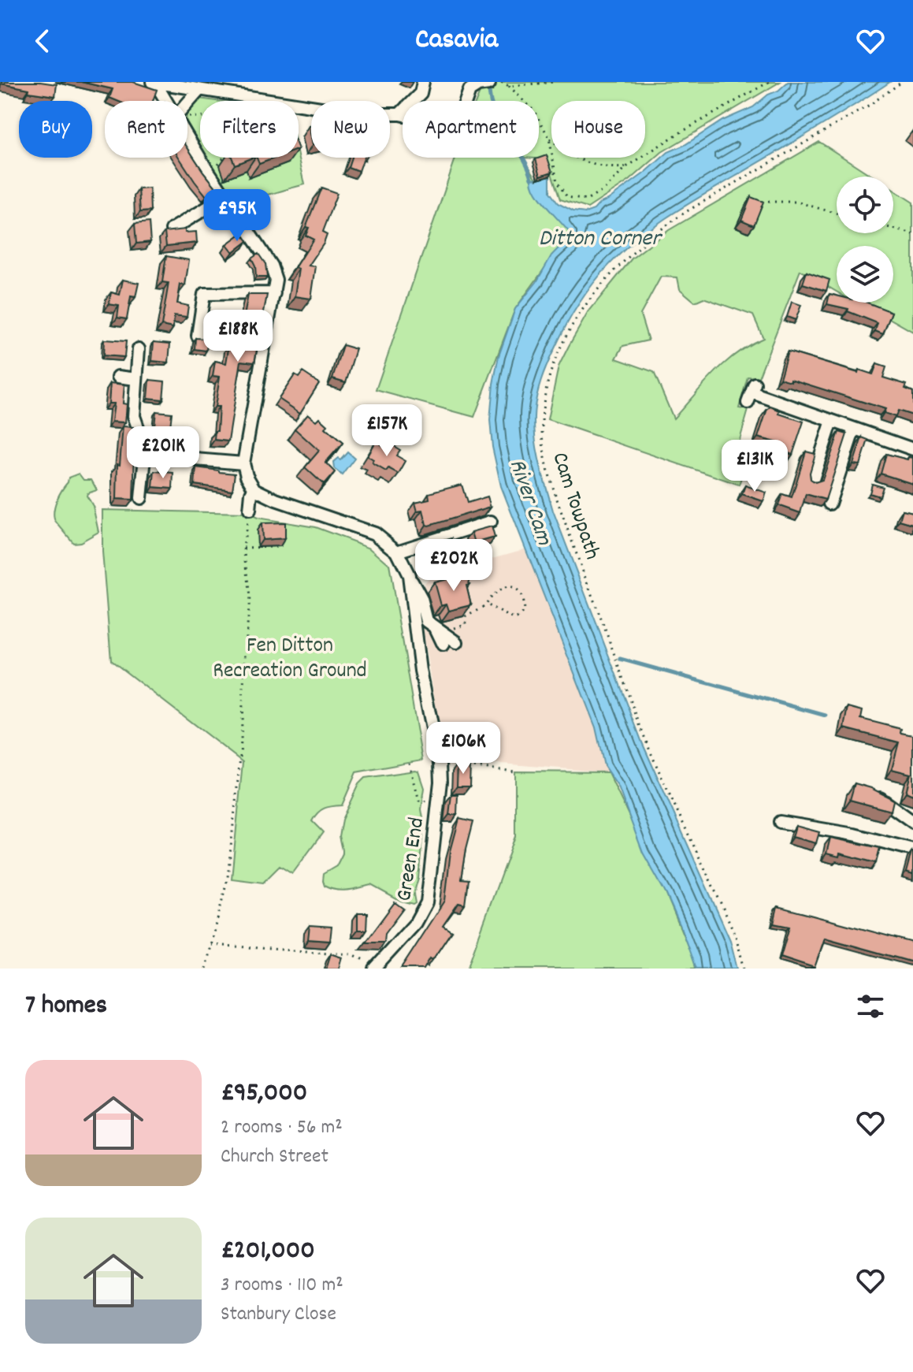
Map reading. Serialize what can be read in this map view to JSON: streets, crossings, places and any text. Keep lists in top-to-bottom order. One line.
{"streets":{"street":["Green End"],"path":["Cam Towpath"]},"water":["Ditton Corner","River Cam"],"parks":["Fen Ditton Recreation Ground"],"page":{"header":"Casavia","chip":["Buy","Rent","Filters","New","Apartment","House"],"price":["£95K","£188K","£157K","£201K","£131K","£202K","£106K"],"heading":"7 homes","list":[{"name":"£95,000","note":"2 rooms · 56 m² · Church Street"},{"name":"£201,000","note":"3 rooms · 110 m² · Stanbury Close"}]}}
